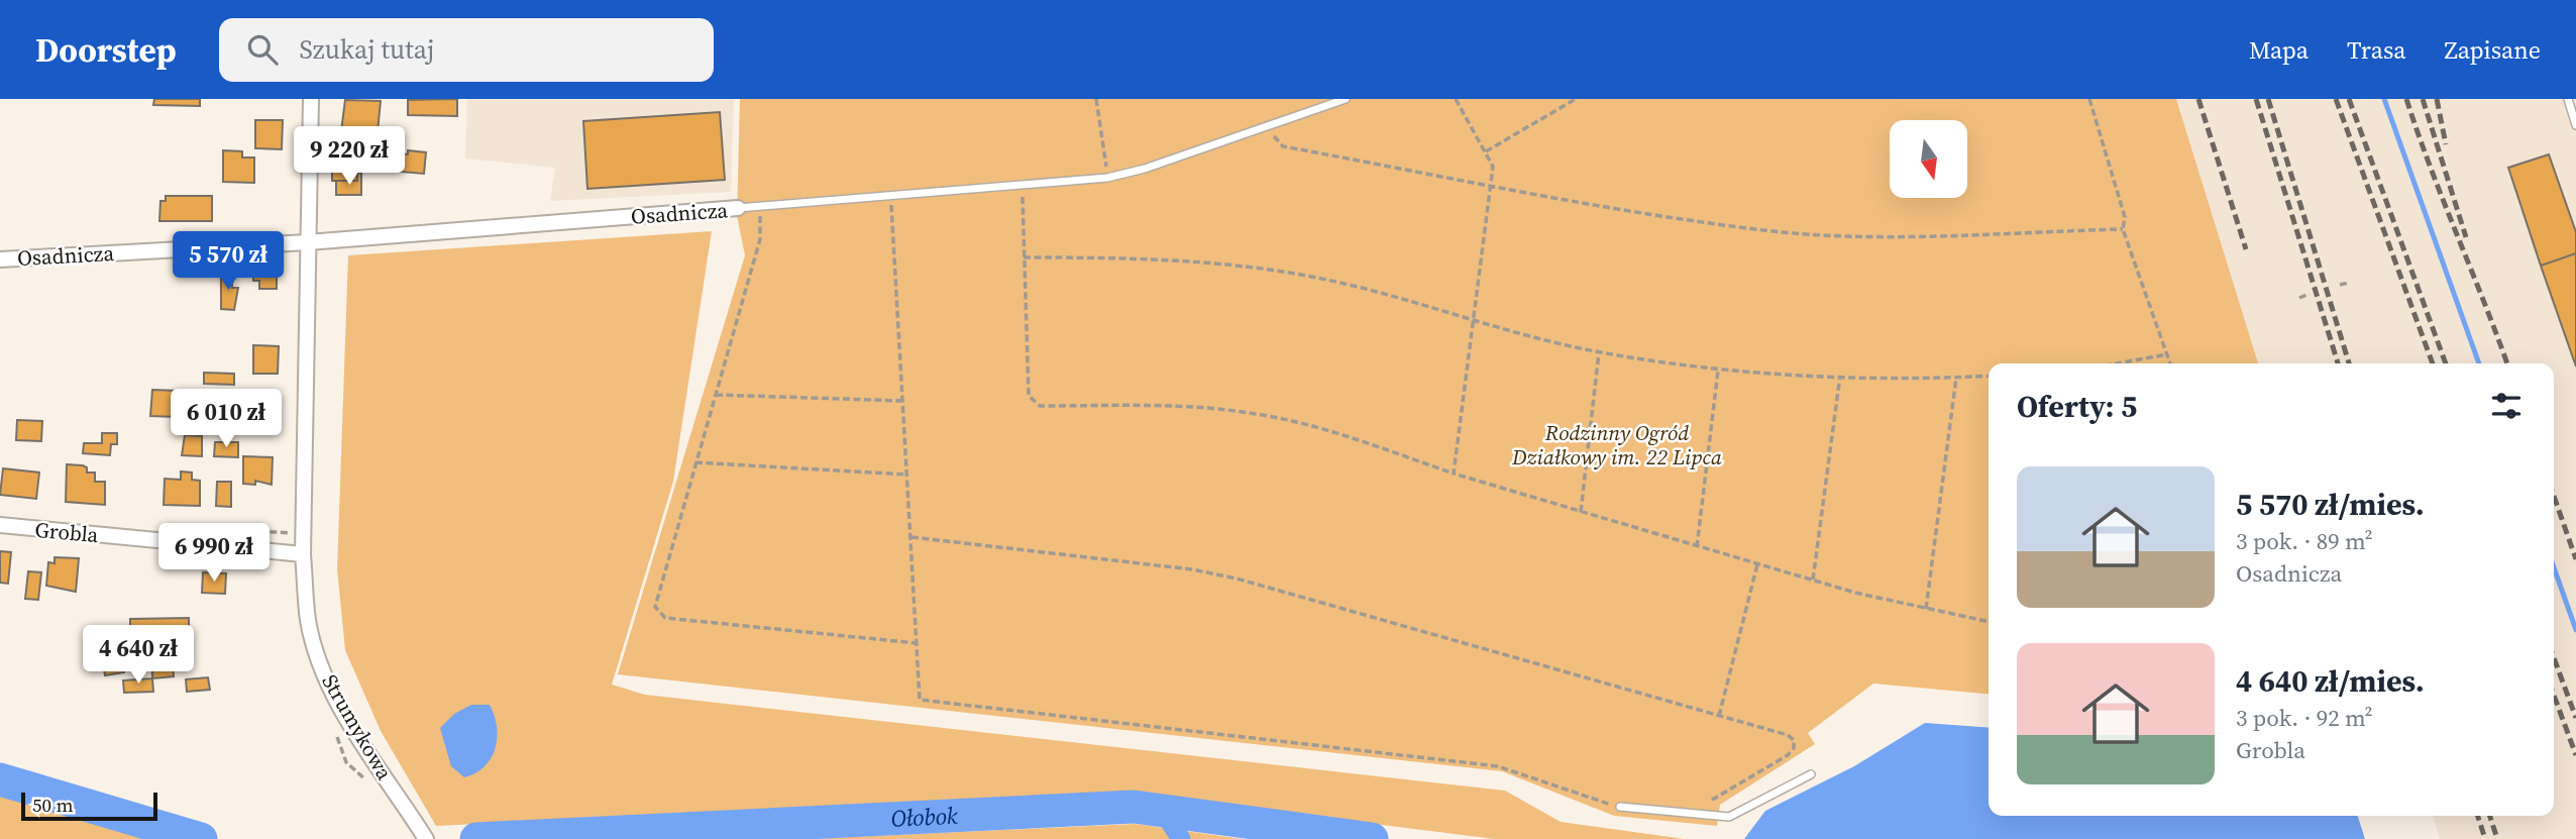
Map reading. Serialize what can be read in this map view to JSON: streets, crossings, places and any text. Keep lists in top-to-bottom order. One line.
{"streets":{"street":["Osadnicza","Grobla","Strumykowa"]},"crossings":[["Osadnicza","Strumykowa"],["Grobla","Strumykowa"]],"water":["Ołobok"],"parks":["Rodzinny Ogród Działkowy im. 22 Lipca"],"scale_bar":"50 m","north":"bottom","page":{"header":"Doorstep","search":"Szukaj tutaj","nav":["Mapa","Trasa","Zapisane"],"price":["9 220 zł","5 570 zł","6 010 zł","6 990 zł","4 640 zł"],"heading":"Oferty: 5","list":[{"name":"5 570 zł/mies.","note":"3 pok. · 89 m² · Osadnicza"},{"name":"4 640 zł/mies.","note":"3 pok. · 92 m² · Grobla"}],"scale":"50 m"}}
